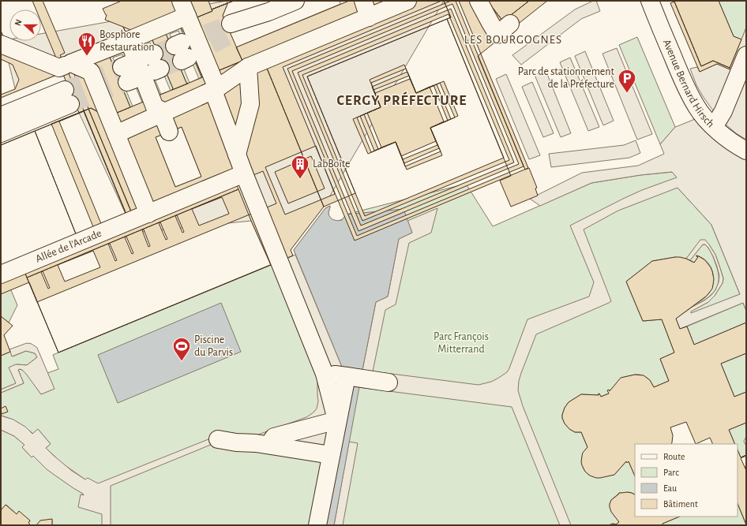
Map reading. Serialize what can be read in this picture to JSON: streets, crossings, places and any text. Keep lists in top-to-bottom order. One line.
{"streets":{"street":["Avenue Bernard Hirsch","Allée de l'Arcade"]},"districts":["LES BOURGOGNES","CERGY PRÉFECTURE"],"parks":["Parc François Mitterrand"],"places":{"restaurant":["Bosphore Restauration"],"parking":["Parc de stationnement de la Préfecture"],"building":["LabBoîte"],"sports":["Piscine du Parvis"]},"legend":["Route","Parc","Eau","Bâtiment"],"north":"left"}
